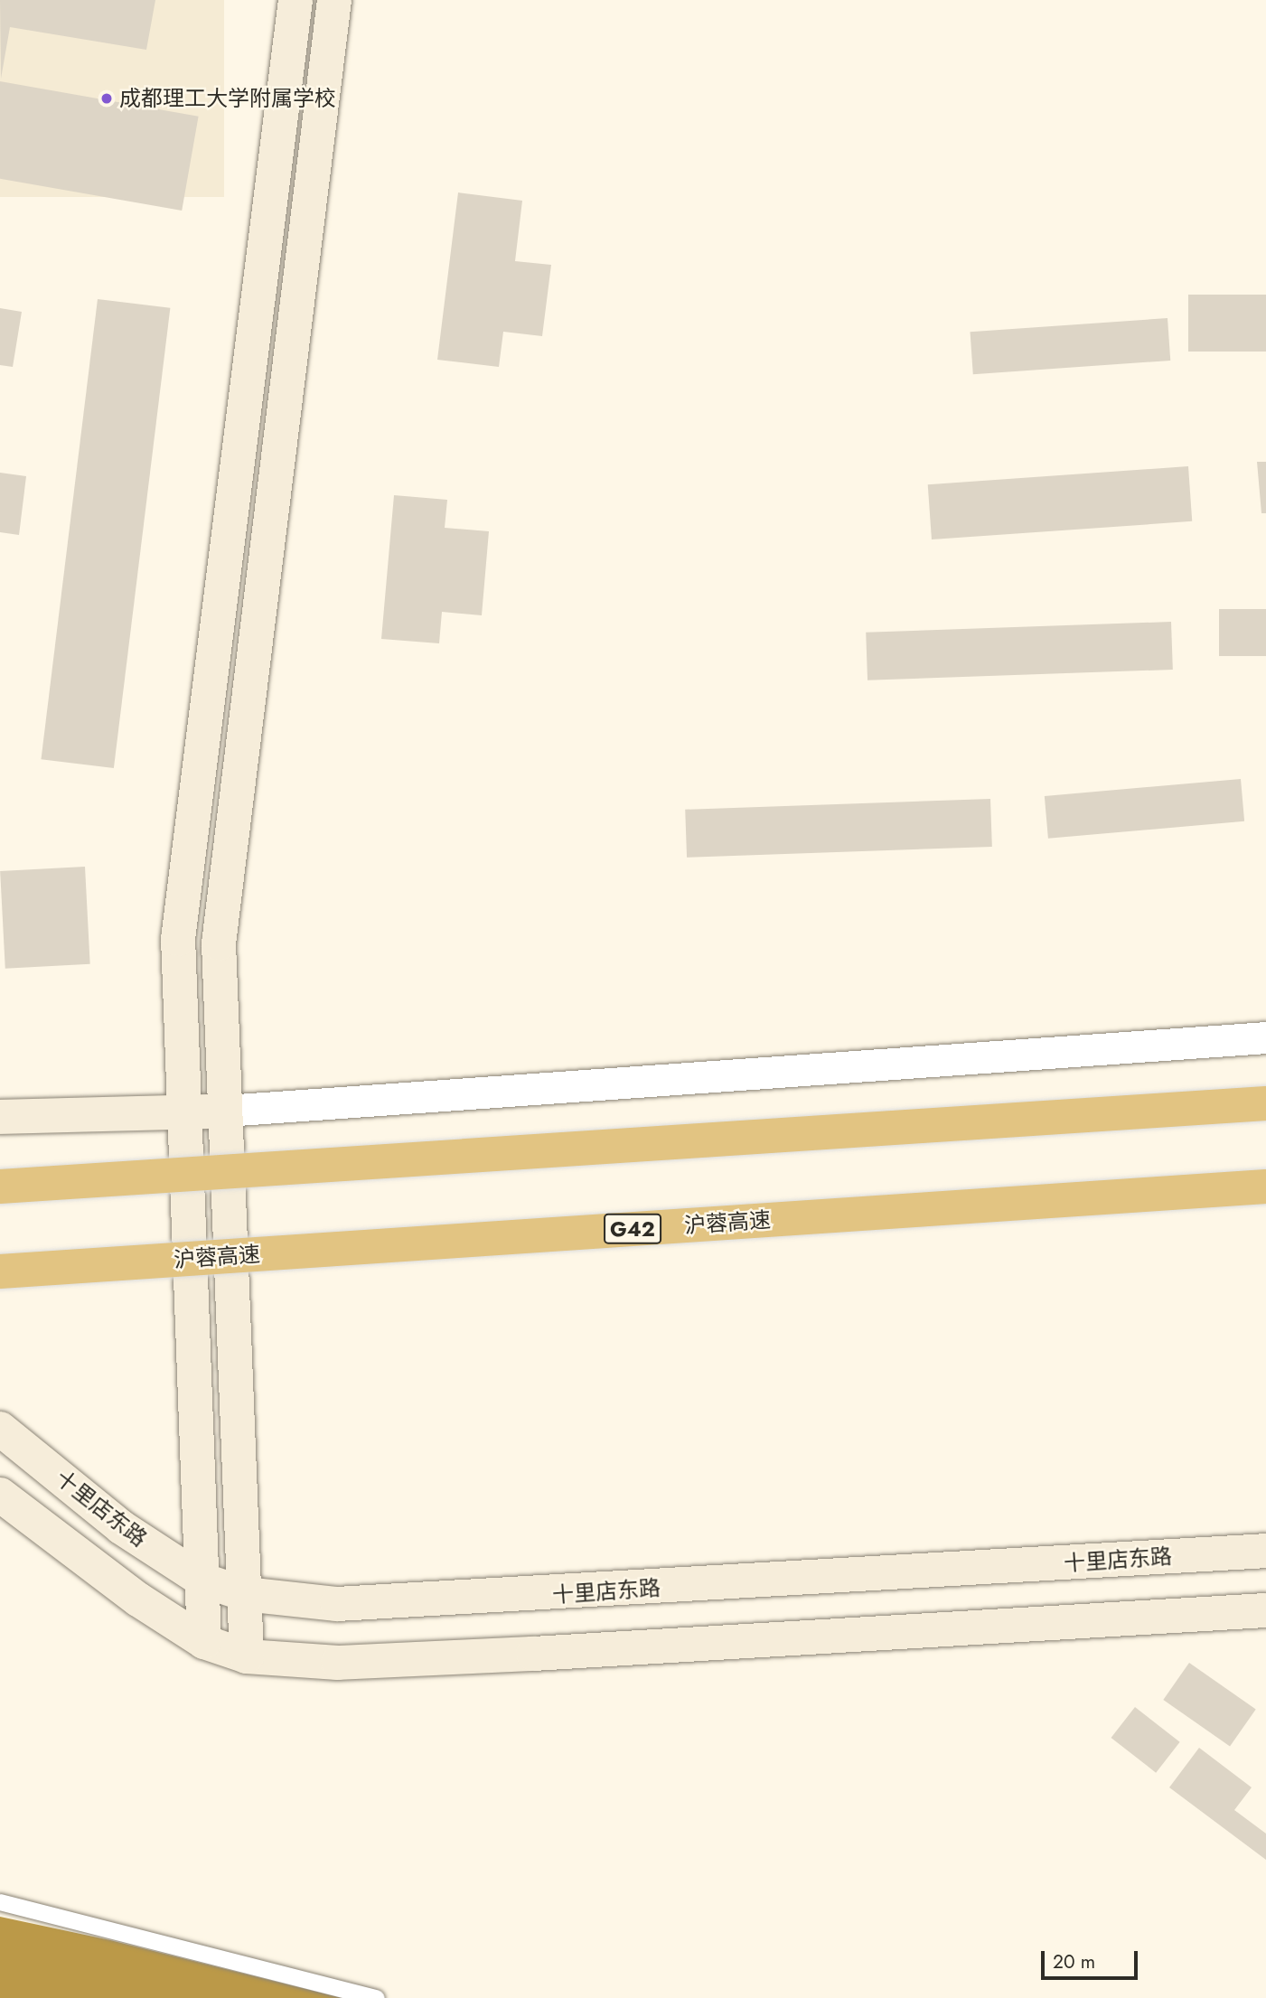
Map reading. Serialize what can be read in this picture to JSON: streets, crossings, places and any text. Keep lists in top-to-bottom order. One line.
{"streets":{"highway":["沪蓉高速","G42"],"street":["十里店东路"]},"places":["成都理工大学附属学校"],"scale_bar":"20 m"}
